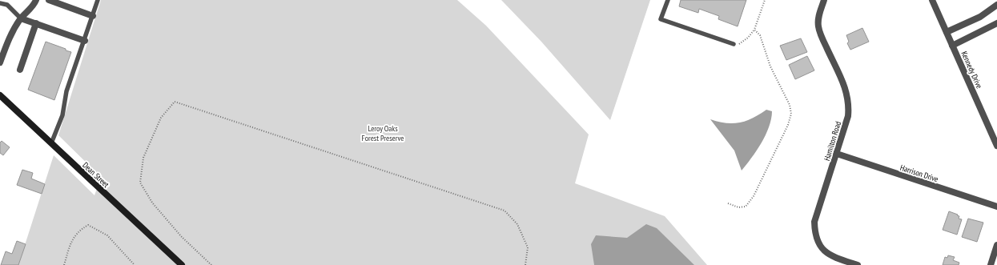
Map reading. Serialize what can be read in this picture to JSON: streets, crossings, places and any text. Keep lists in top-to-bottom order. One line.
{"streets":{"street":["Kennedy Drive","Hamilton Road","Harrison Drive","Dean Street"]},"crossings":[["Hamilton Road","Harrison Drive"]],"parks":["Leroy Oaks Forest Preserve"]}
